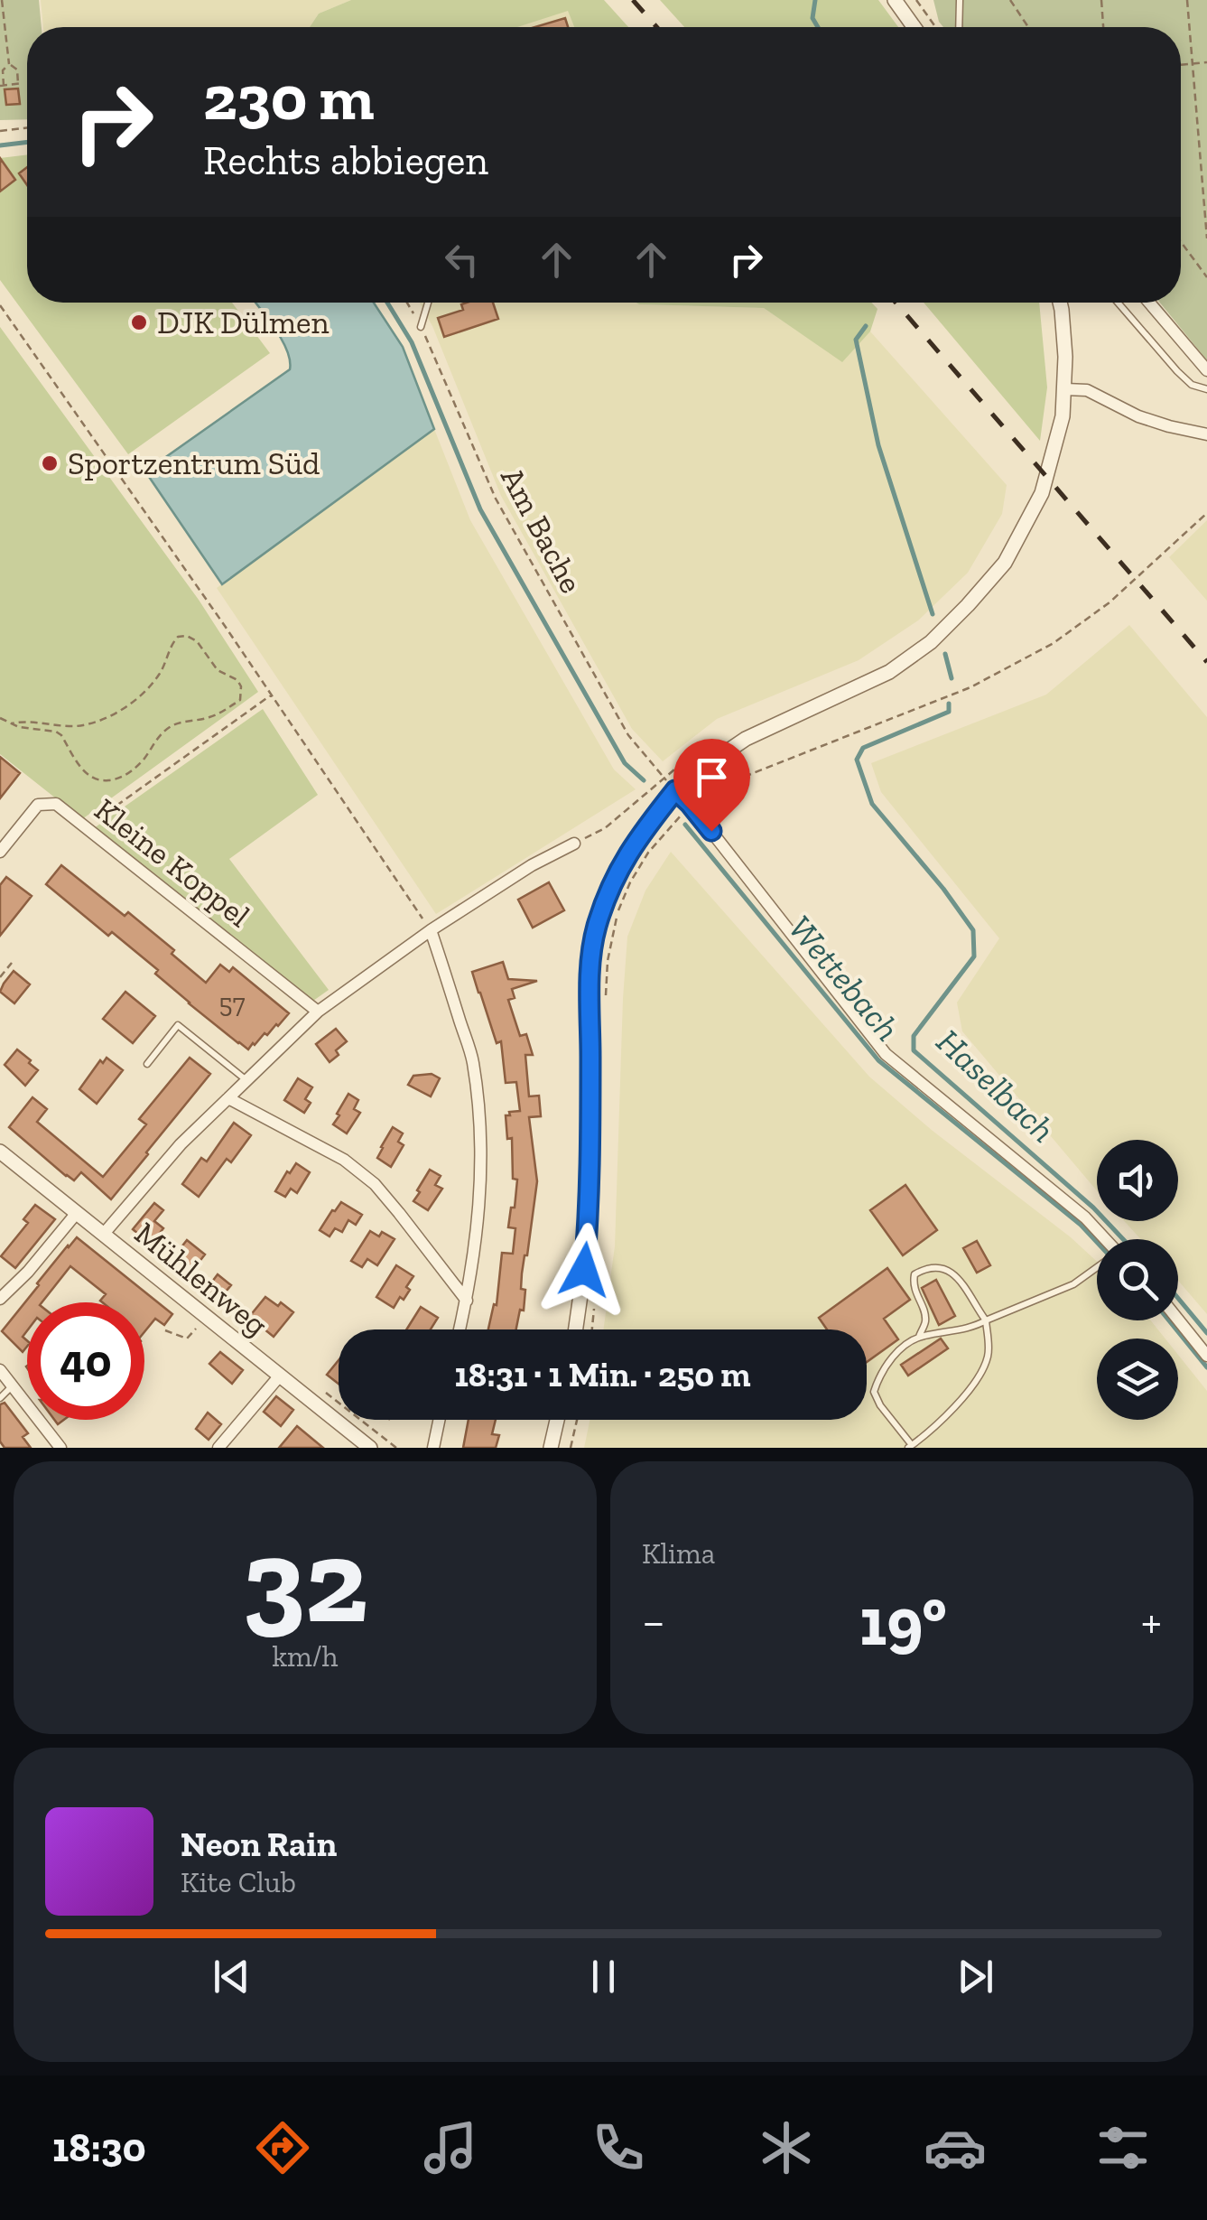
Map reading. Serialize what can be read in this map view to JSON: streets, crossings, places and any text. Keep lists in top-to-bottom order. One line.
{"streets":{"street":["Kleine Koppel","Mühlenweg"],"path":["Am Bache"]},"water":["Wettebach","Haselbach"],"places":["DJK Dülmen","Sportzentrum Süd"],"house_numbers":["57"],"page":{"turn":["230 m","Rechts abbiegen"],"limit":"40","trip":"18:31 · 1 Min. · 250 m","tile":[["32","km/h"],"Klima"],"heat":["−","19°","+"],"song":["Neon Rain","Kite Club"],"tabs":"18:30"}}
